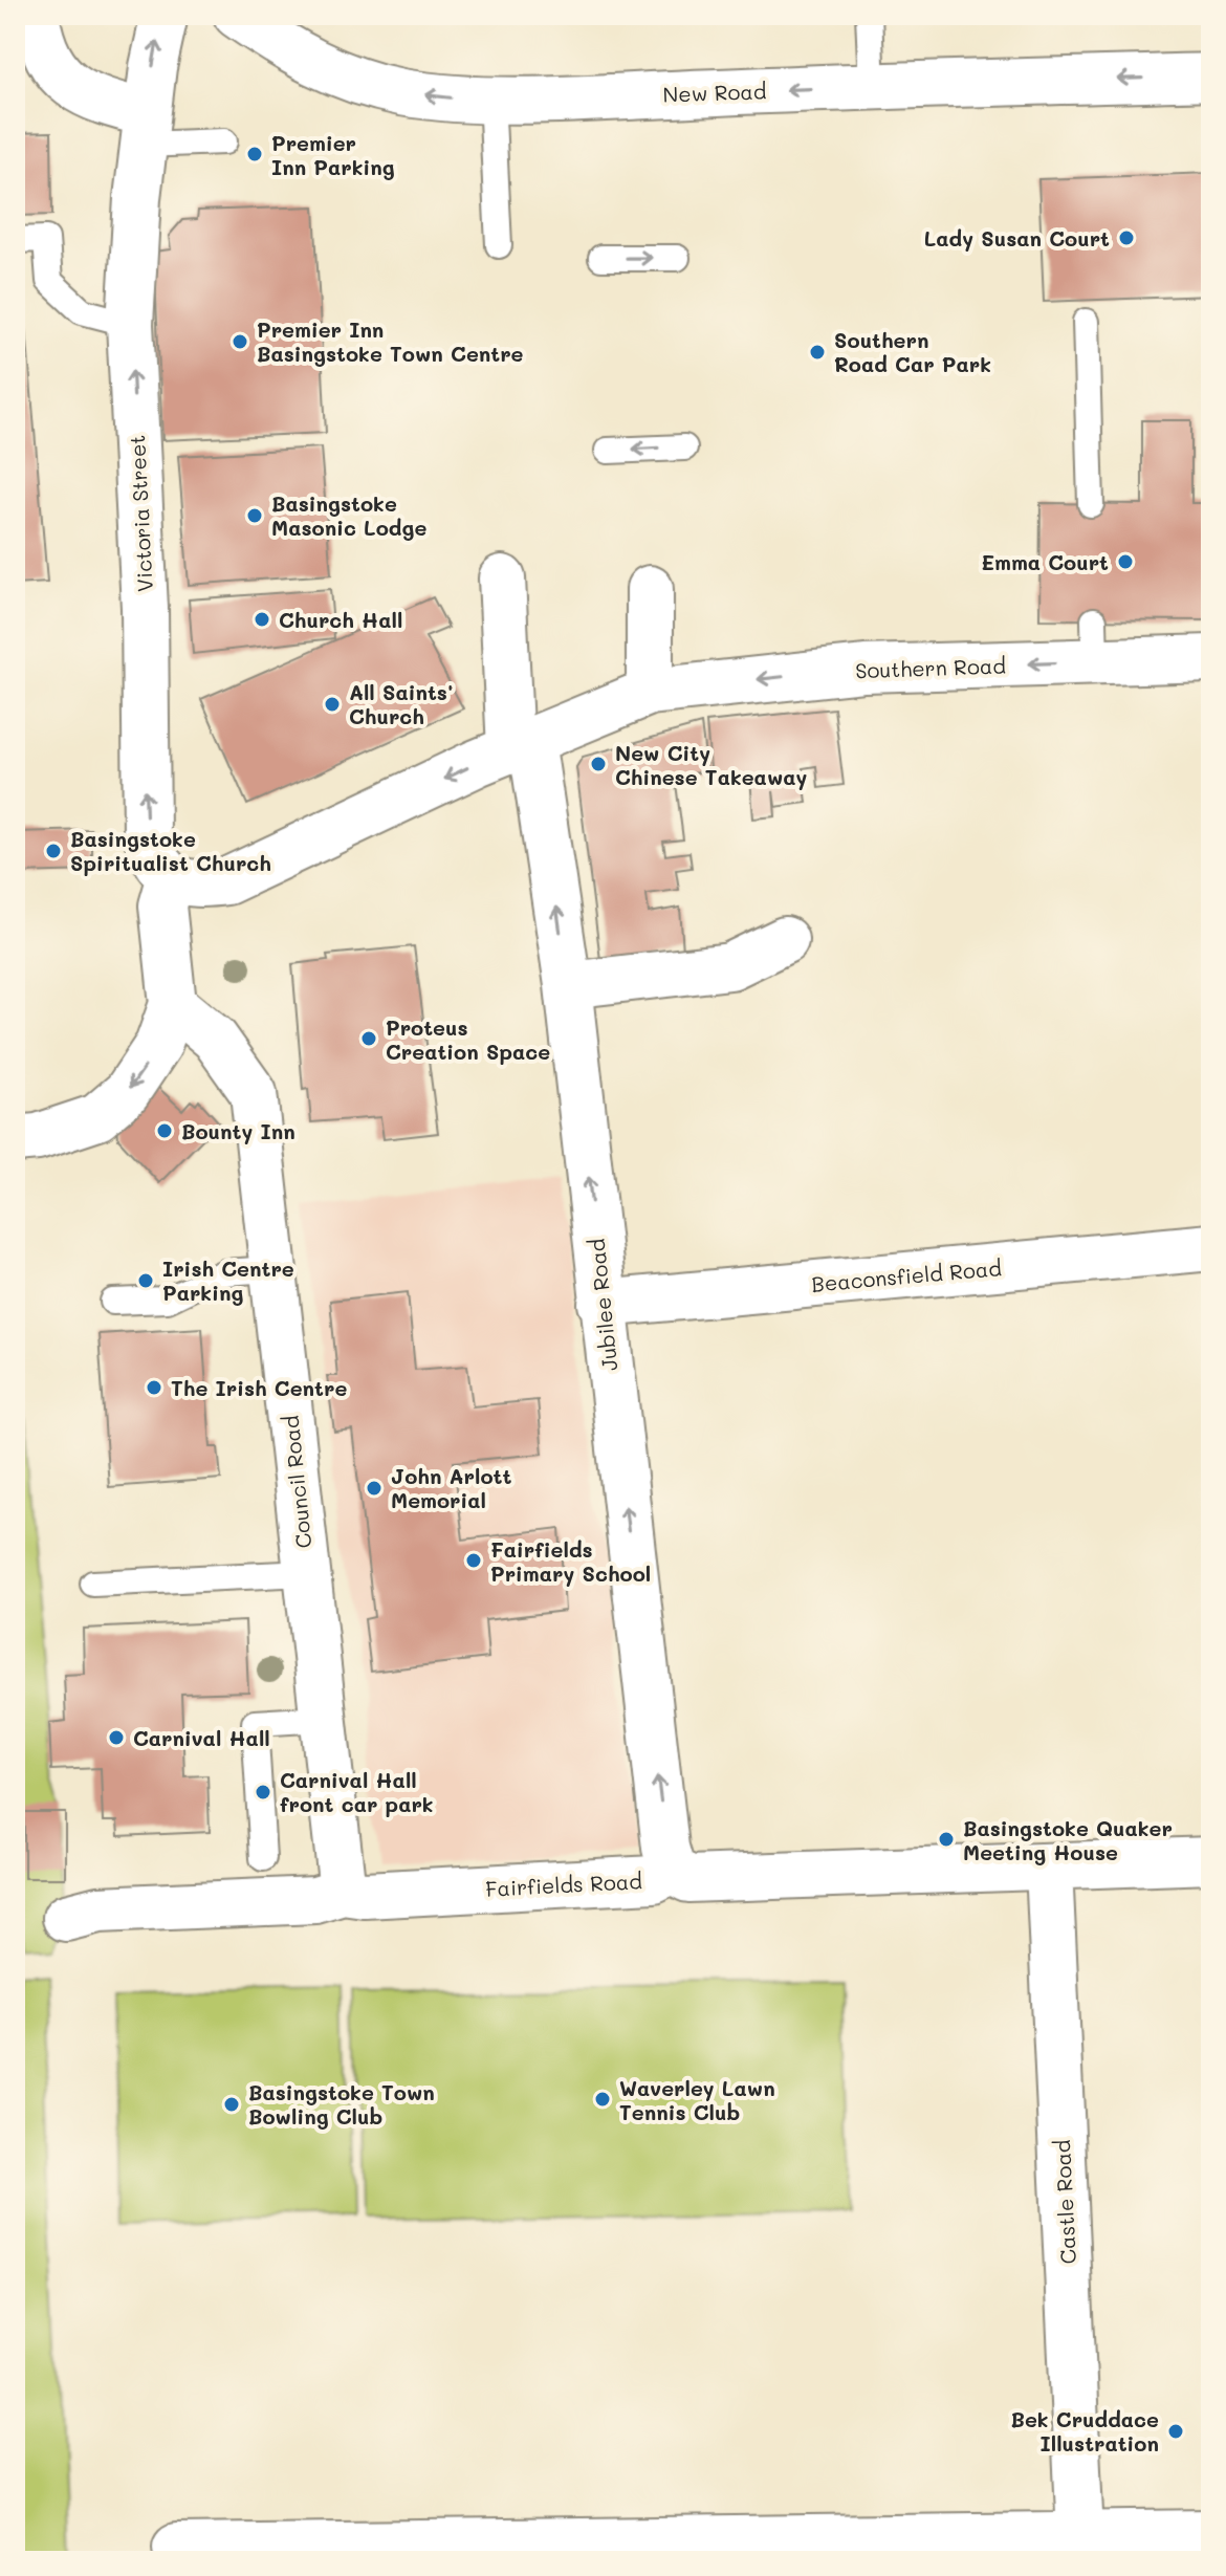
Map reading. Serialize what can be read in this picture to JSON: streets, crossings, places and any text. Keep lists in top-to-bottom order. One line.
{"streets":{"street":["New Road","Victoria Street","Southern Road","Beaconsfield Road","Jubilee Road","Council Road","Fairfields Road","Castle Road"]},"crossings":[["Victoria Street","Southern Road"],["Southern Road","Jubilee Road"],["Beaconsfield Road","Jubilee Road"],["Jubilee Road","Fairfields Road"],["Council Road","Fairfields Road"],["Fairfields Road","Castle Road"]],"one_way":["New Road","Victoria Street","Southern Road","Jubilee Road"],"places":["Premier Inn Parking","Lady Susan Court","Premier Inn Basingstoke Town Centre","Southern Road Car Park","Basingstoke Masonic Lodge","Emma Court","Church Hall","All Saints' Church","New City Chinese Takeaway","Basingstoke Spiritualist Church","Proteus Creation Space","Bounty Inn","Irish Centre Parking","The Irish Centre","John Arlott Memorial","Fairfields Primary School","Carnival Hall","Carnival Hall front car park","Basingstoke Quaker Meeting House","Waverley Lawn Tennis Club","Basingstoke Town Bowling Club","Bek Cruddace Illustration"]}
